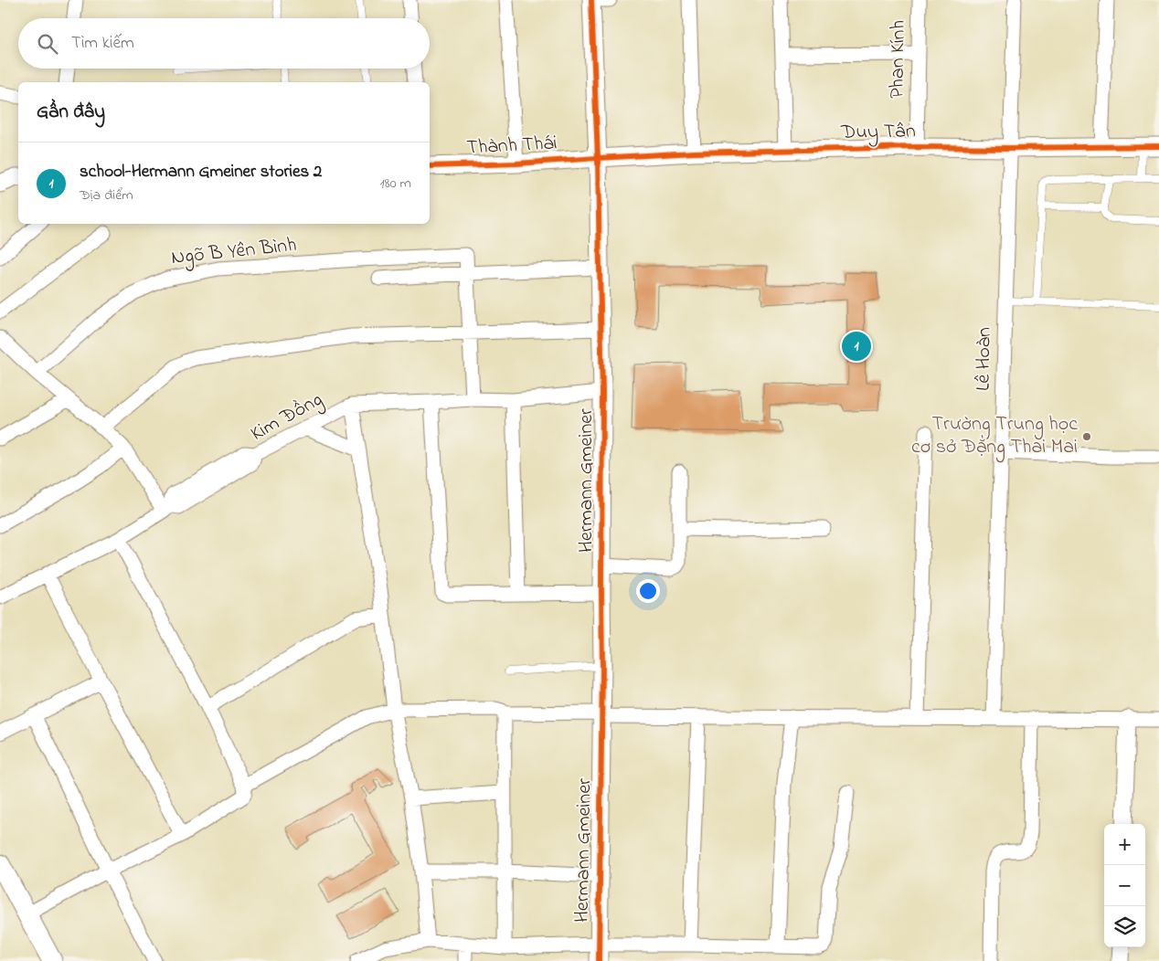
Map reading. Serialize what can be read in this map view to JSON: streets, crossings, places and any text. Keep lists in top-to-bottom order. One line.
{"streets":{"street":["Phan Kính","Duy Tân","Thành Thái","Ngõ B Yên Bình","Lê Hoàn","Kim Đồng","Hermann Gmeiner"]},"crossings":[["Phan Kính","Duy Tân"],["Duy Tân","Thành Thái"],["Duy Tân","Lê Hoàn"],["Duy Tân","Hermann Gmeiner"],["Thành Thái","Hermann Gmeiner"],["Kim Đồng","Hermann Gmeiner"]],"places":["Trường Trung học cơ sở Đặng Thai Mai"],"page":{"search":"Tìm kiếm","heading":"Gần đây","list":[{"mark":"1","name":"school-Hermann Gmeiner stories 2","note":"Địa điểm","value":"180 m"}],"pins":"1","map_buttons":["+","−"]}}
